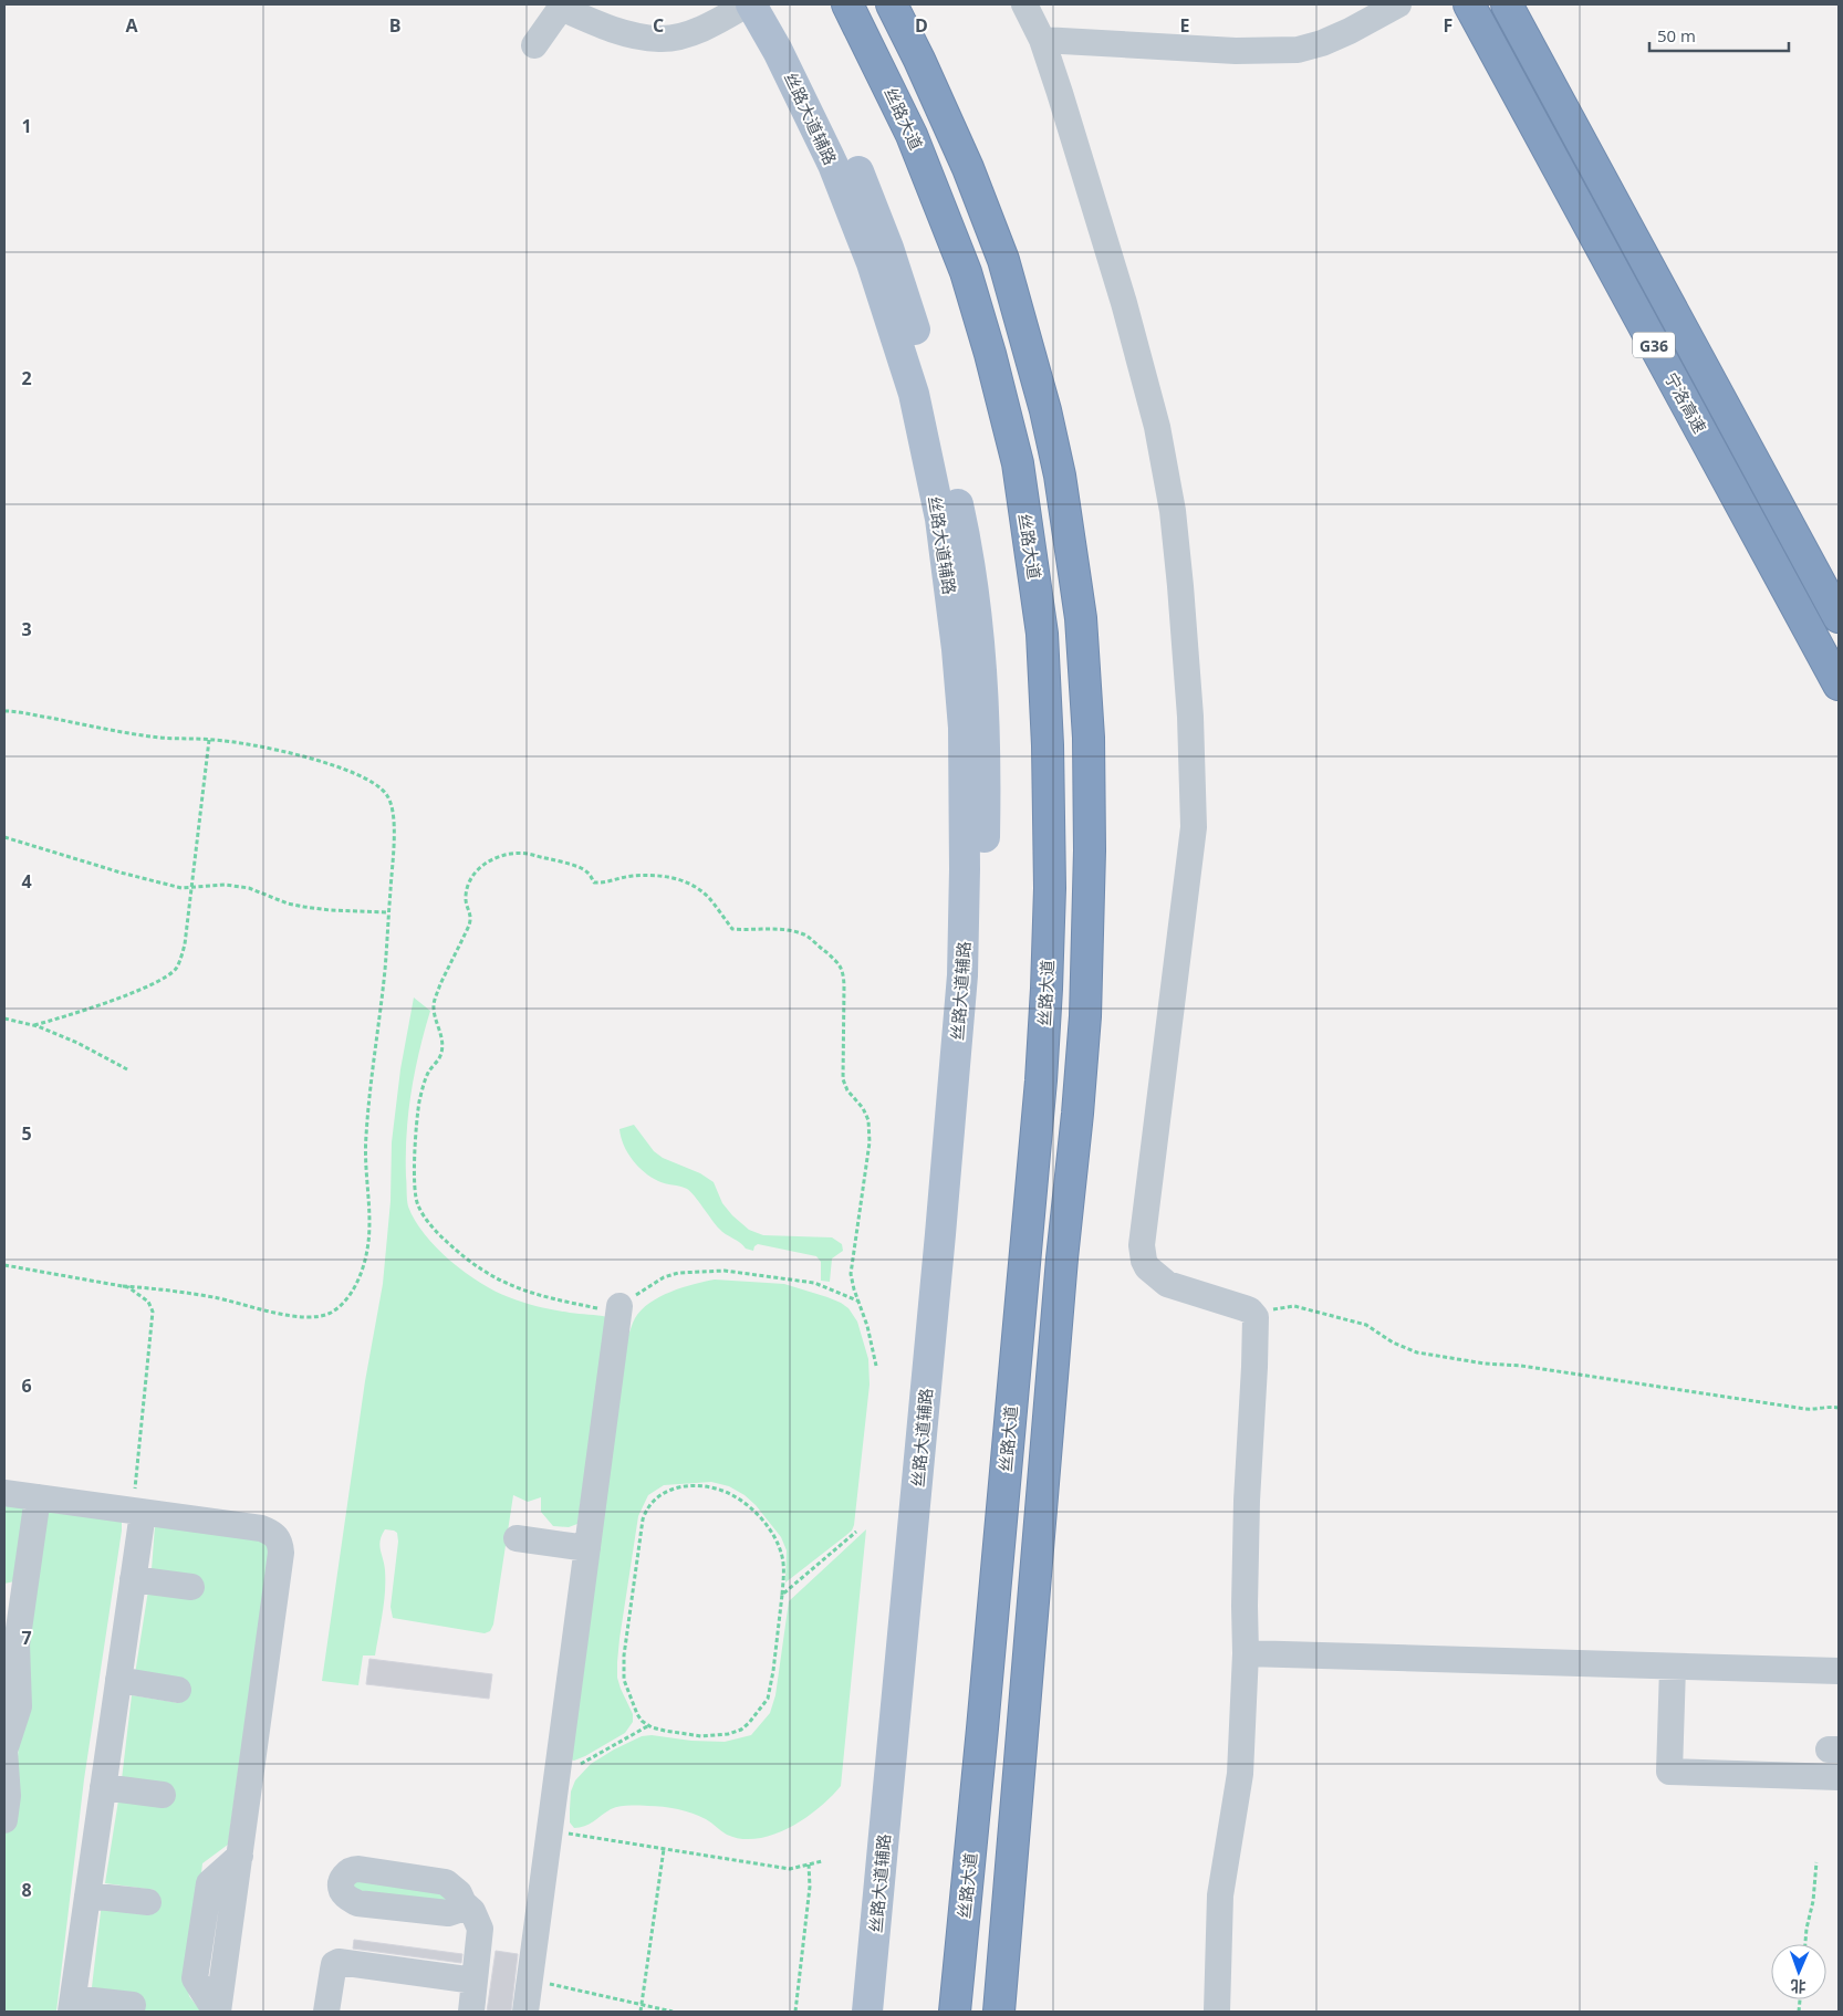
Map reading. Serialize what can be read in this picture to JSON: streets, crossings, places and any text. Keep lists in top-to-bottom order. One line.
{"streets":{"highway":["丝路大道","G36","宁洛高速"],"main road":["丝路大道辅路"]},"scale_bar":"50 m","north":"bottom","grid":{"columns":["A","B","C","D","E","F"],"rows":["1","2","3","4","5","6","7","8"]}}
